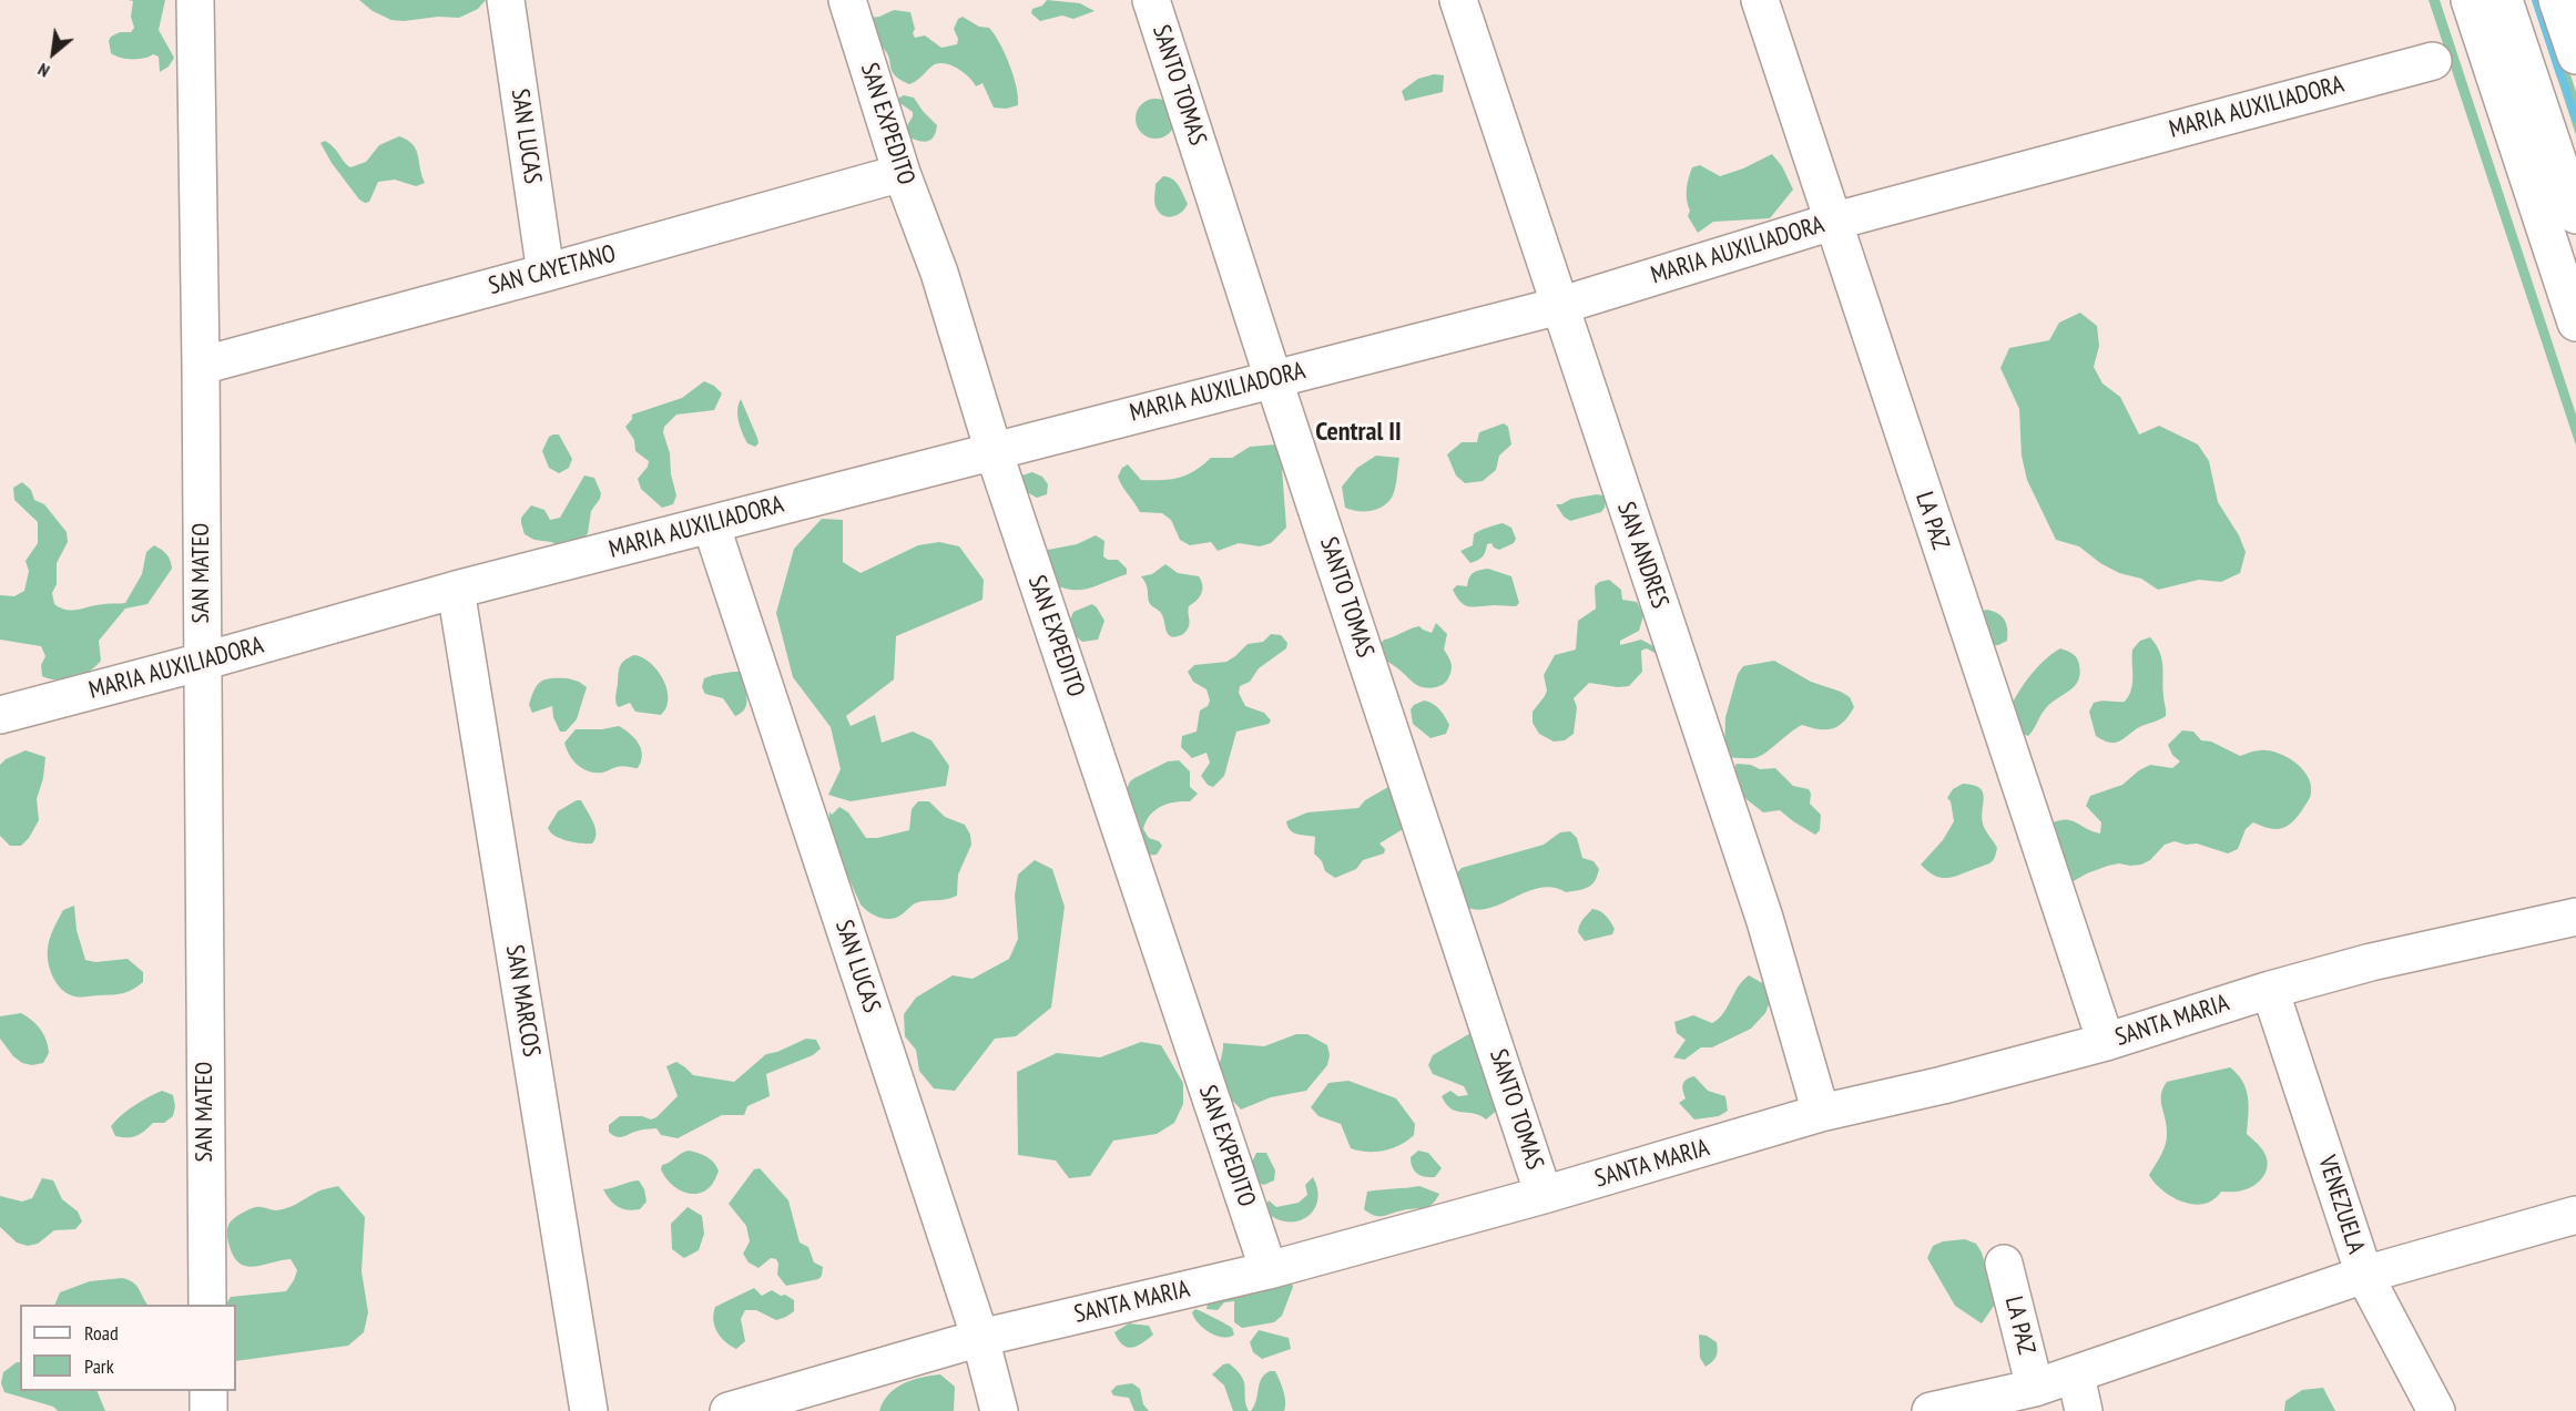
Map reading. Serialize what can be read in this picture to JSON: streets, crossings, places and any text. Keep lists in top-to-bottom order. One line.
{"streets":{"main road":["SANTO TOMAS","MARIA AUXILIADORA","SAN EXPEDITO","SAN LUCAS","SAN CAYETANO","LA PAZ","SAN ANDRES","SAN MATEO","SAN MARCOS","SANTA MARIA","VENEZUELA"]},"crossings":[["SANTO TOMAS","MARIA AUXILIADORA"],["SANTO TOMAS","SANTA MARIA"],["MARIA AUXILIADORA","SAN EXPEDITO"],["MARIA AUXILIADORA","SAN LUCAS"],["MARIA AUXILIADORA","LA PAZ"],["MARIA AUXILIADORA","SAN ANDRES"],["MARIA AUXILIADORA","SAN MATEO"],["MARIA AUXILIADORA","SAN MARCOS"],["SAN EXPEDITO","SAN CAYETANO"],["SAN EXPEDITO","SANTA MARIA"],["SAN LUCAS","SAN CAYETANO"],["SAN LUCAS","SANTA MARIA"],["SAN CAYETANO","SAN MATEO"],["LA PAZ","SANTA MARIA"],["SAN ANDRES","SANTA MARIA"],["SANTA MARIA","VENEZUELA"]],"districts":["Central II"],"legend":["Road","Park"],"north":"bottom left"}
